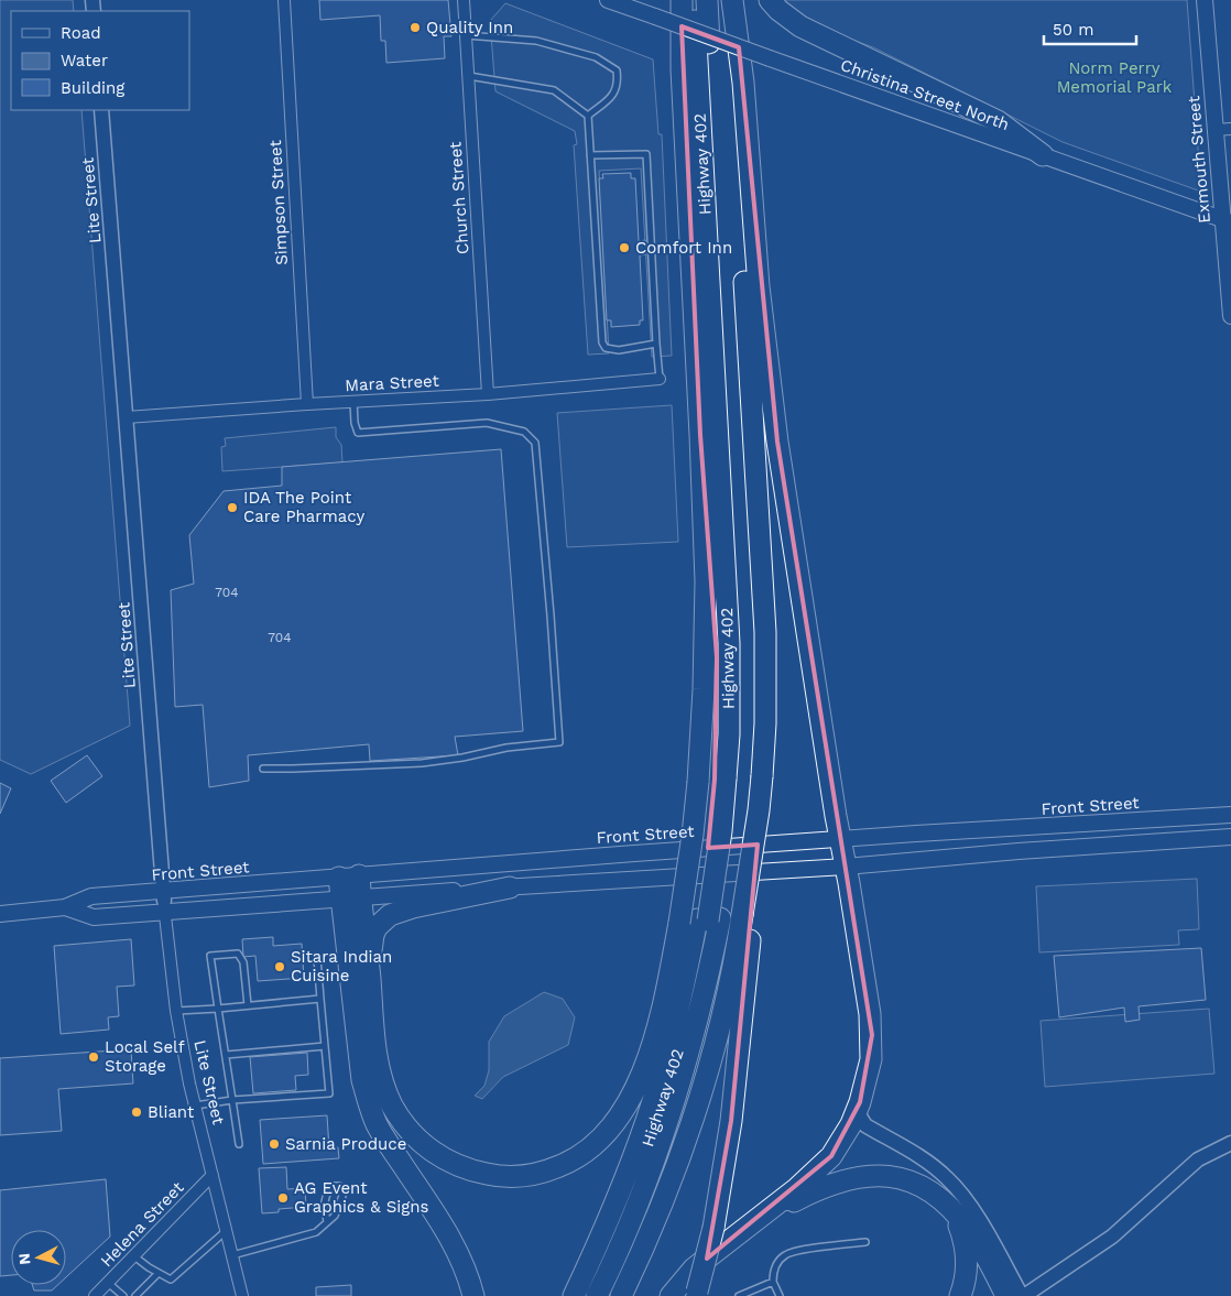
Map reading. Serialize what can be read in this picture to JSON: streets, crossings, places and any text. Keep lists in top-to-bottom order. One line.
{"streets":{"highway":["Highway 402"],"main road":["Christina Street North","Exmouth Street","Front Street"],"street":["Church Street","Lite Street","Simpson Street","Mara Street","Helena Street"]},"crossings":[["Christina Street North","Exmouth Street"],["Church Street","Mara Street"],["Lite Street","Mara Street"],["Lite Street","Front Street"],["Lite Street","Helena Street"],["Simpson Street","Mara Street"]],"parks":["Norm Perry Memorial Park"],"places":["Quality Inn","Comfort Inn","IDA The Point Care Pharmacy","Sitara Indian Cuisine","Local Self Storage","Bliant","Sarnia Produce","AG Event Graphics & Signs"],"house_numbers":["704","704"],"legend":["Road","Water","Building"],"scale_bar":"50 m","north":"left"}
